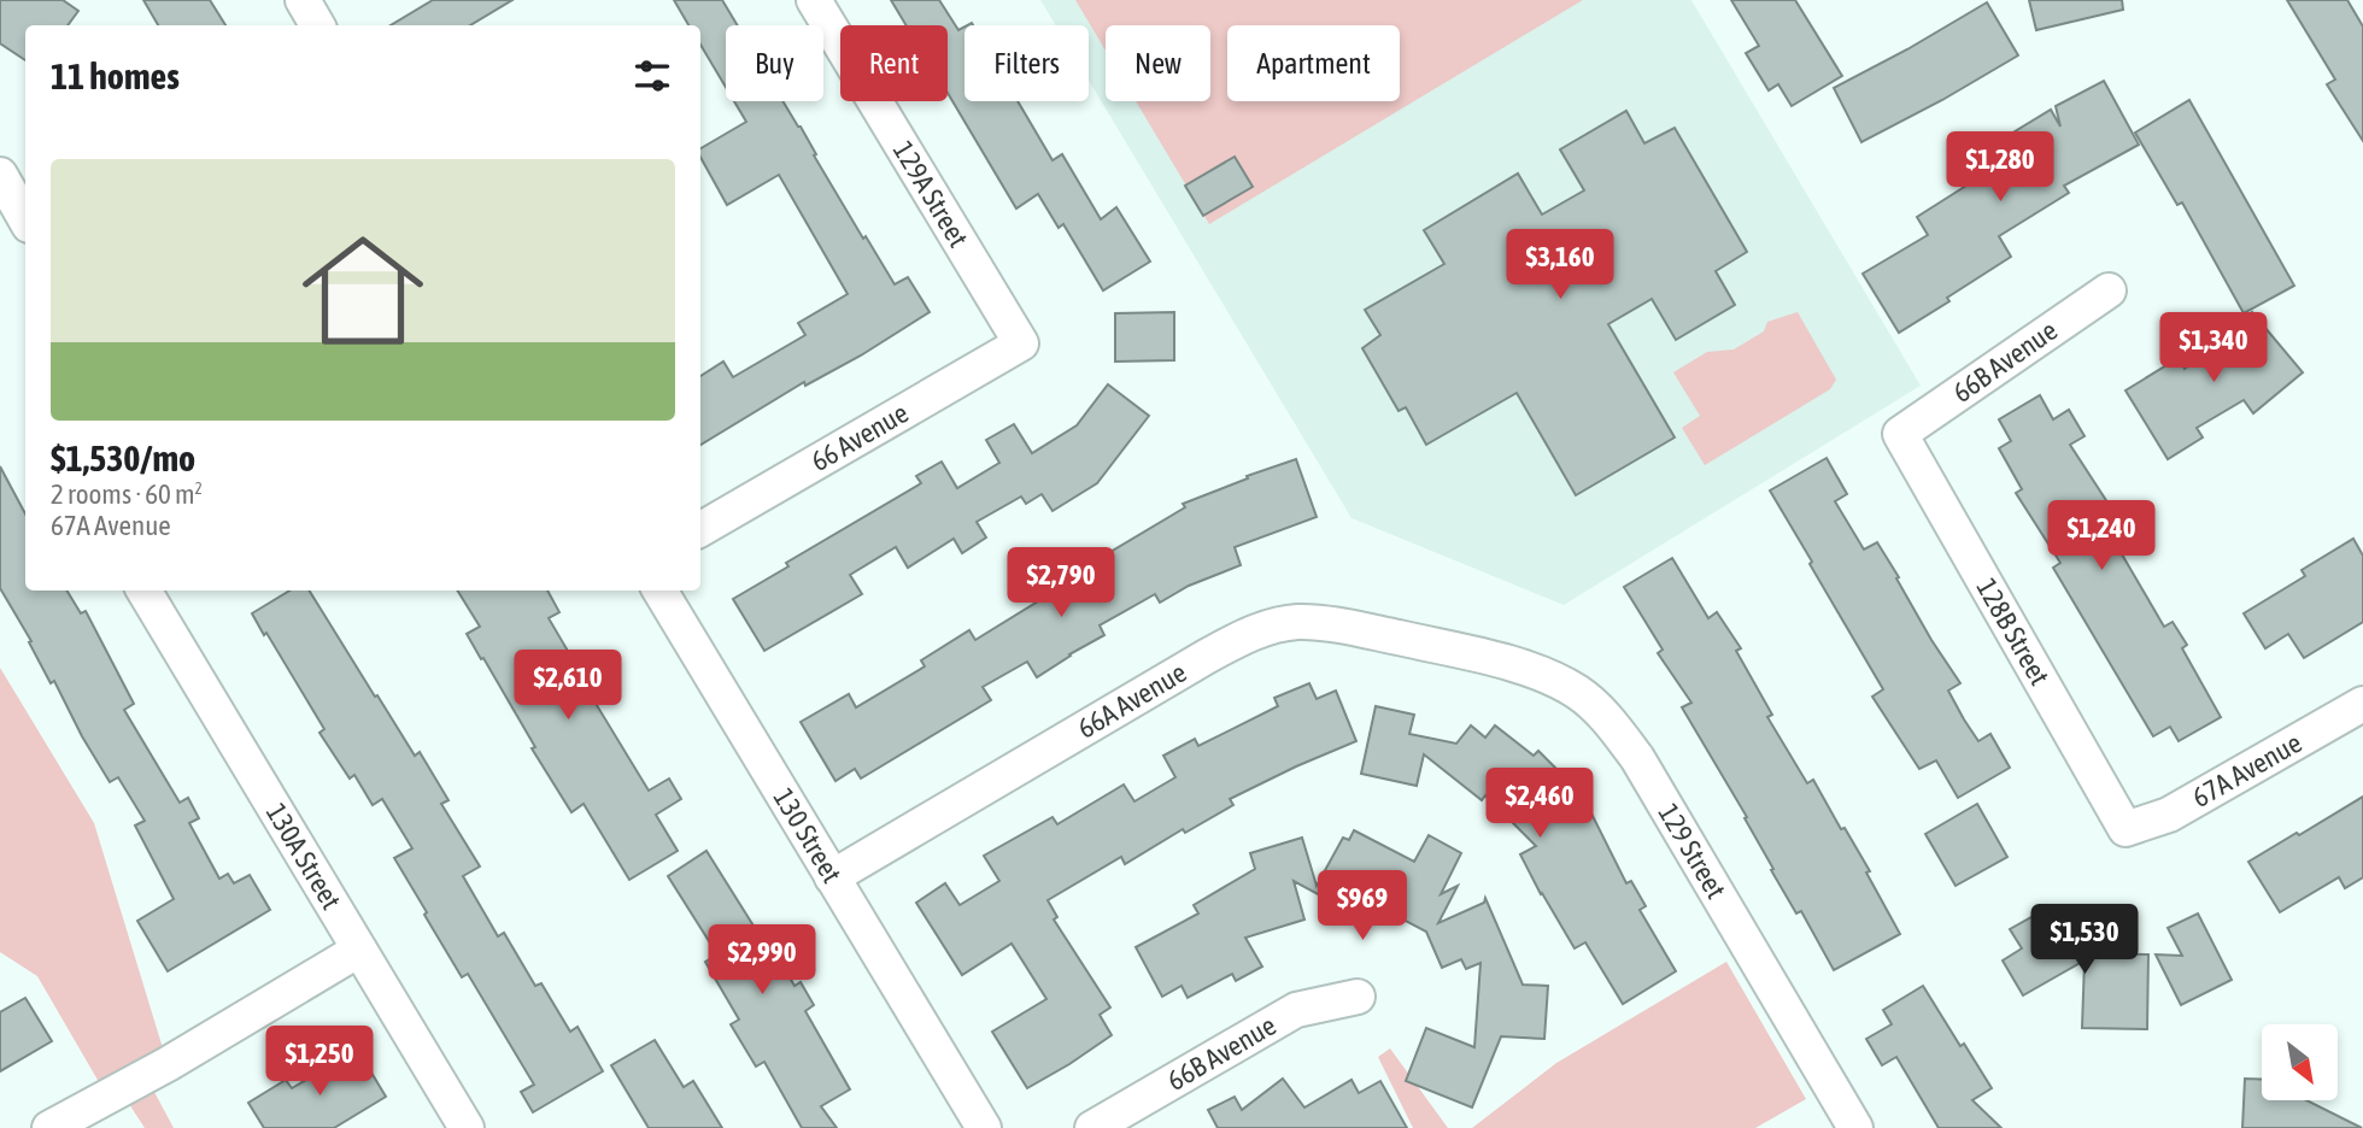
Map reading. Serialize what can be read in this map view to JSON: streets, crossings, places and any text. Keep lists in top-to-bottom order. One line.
{"streets":{"street":["129A Street","66B Avenue","66 Avenue","128B Street","66A Avenue","67A Avenue","130 Street","129 Street","130A Street"]},"crossings":[["129A Street","66 Avenue"],["66B Avenue","128B Street"],["128B Street","67A Avenue"],["66A Avenue","130 Street"],["66A Avenue","129 Street"]],"north":"bottom right","page":{"chip":["Buy","Rent","Filters","New","Apartment"],"heading":"11 homes","list":[{"name":"$1,530/mo","note":"2 rooms · 60 m² · 67A Avenue"}],"price":["$1,280","$3,160","$1,340","$1,240","$2,790","$2,610","$2,460","$969","$1,530","$2,990","$1,250"]}}
